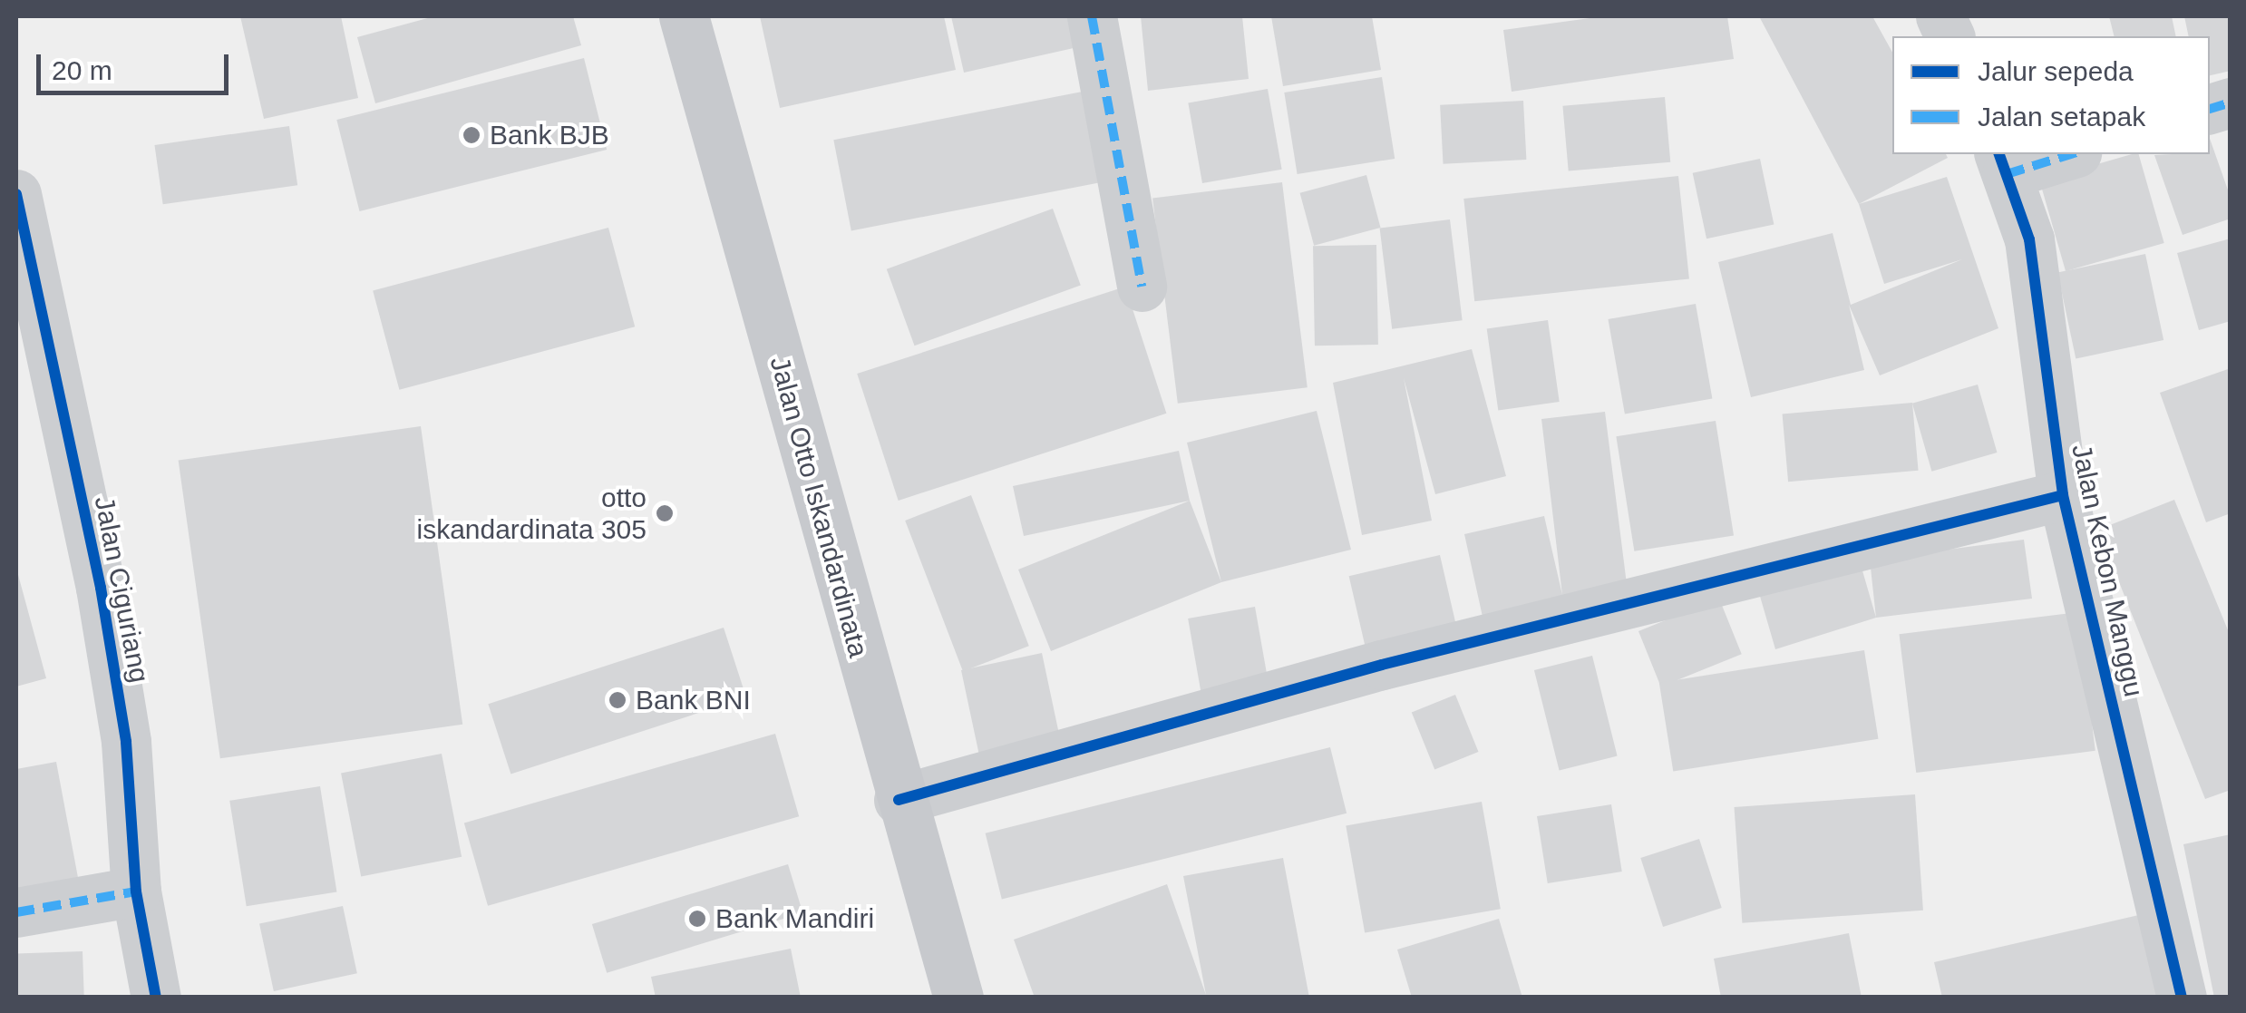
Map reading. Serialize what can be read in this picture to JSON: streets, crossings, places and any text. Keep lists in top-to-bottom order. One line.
{"streets":{"main road":["Jalan Otto Iskandardinata"],"street":["Jalan Kebon Manggu","Jalan Ciguriang"]},"places":["Bank BJB","otto iskandardinata 305","Bank BNI","Bank Mandiri"],"legend":["Jalur sepeda","Jalan setapak"],"scale_bar":"20 m"}
